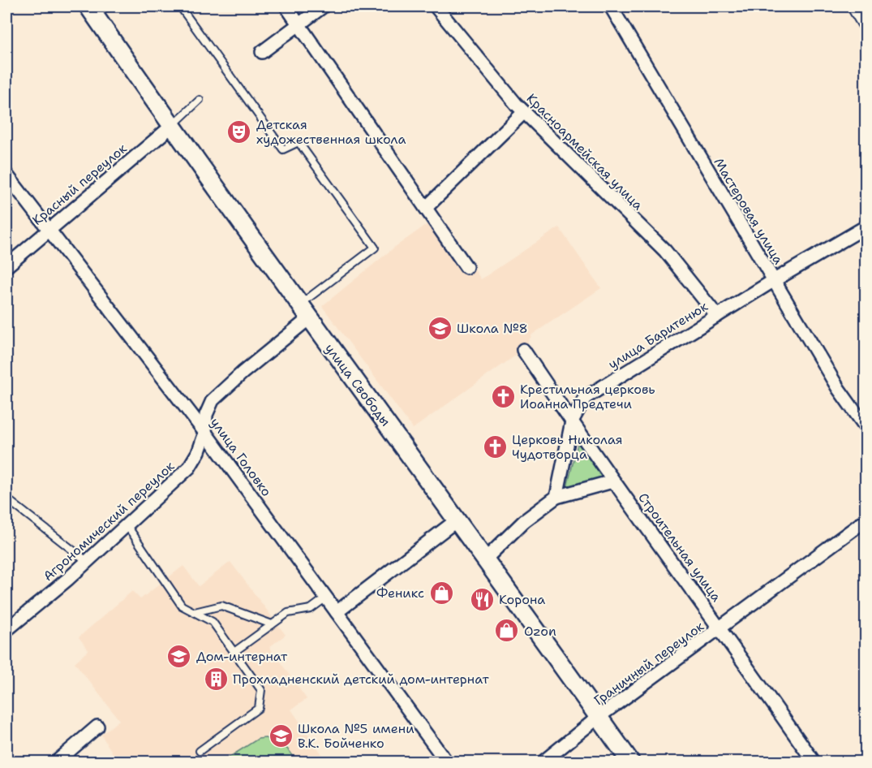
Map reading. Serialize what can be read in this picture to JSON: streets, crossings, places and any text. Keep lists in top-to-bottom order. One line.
{"streets":{"main road":["улица Свободы"],"street":["Красноармейская улица","Красный переулок","Мастеровая улица","улица Баритенюк","улица Головко","Агрономический переулок","Строительная улица","Граничный переулок"]},"crossings":[["Красноармейская улица","улица Баритенюк"],["Красный переулок","улица Свободы"],["Красный переулок","улица Головко"],["Мастеровая улица","улица Баритенюк"],["улица Баритенюк","Строительная улица"],["улица Свободы","Агрономический переулок"],["улица Свободы","Граничный переулок"],["улица Головко","Агрономический переулок"],["Строительная улица","Граничный переулок"]],"places":{"theatre":["Детская художественная школа"],"school or university":["Школа №8","Дом-интернат","Школа №5 имени В.К. Бойченко"],"church":["Крестильная церковь Иоанна Предтечи","Церковь Николая Чудотворца"],"shop":["Феникс","Ozon"],"restaurant":["Корона"],"building":["Прохладненский детский дом-интернат"]}}
